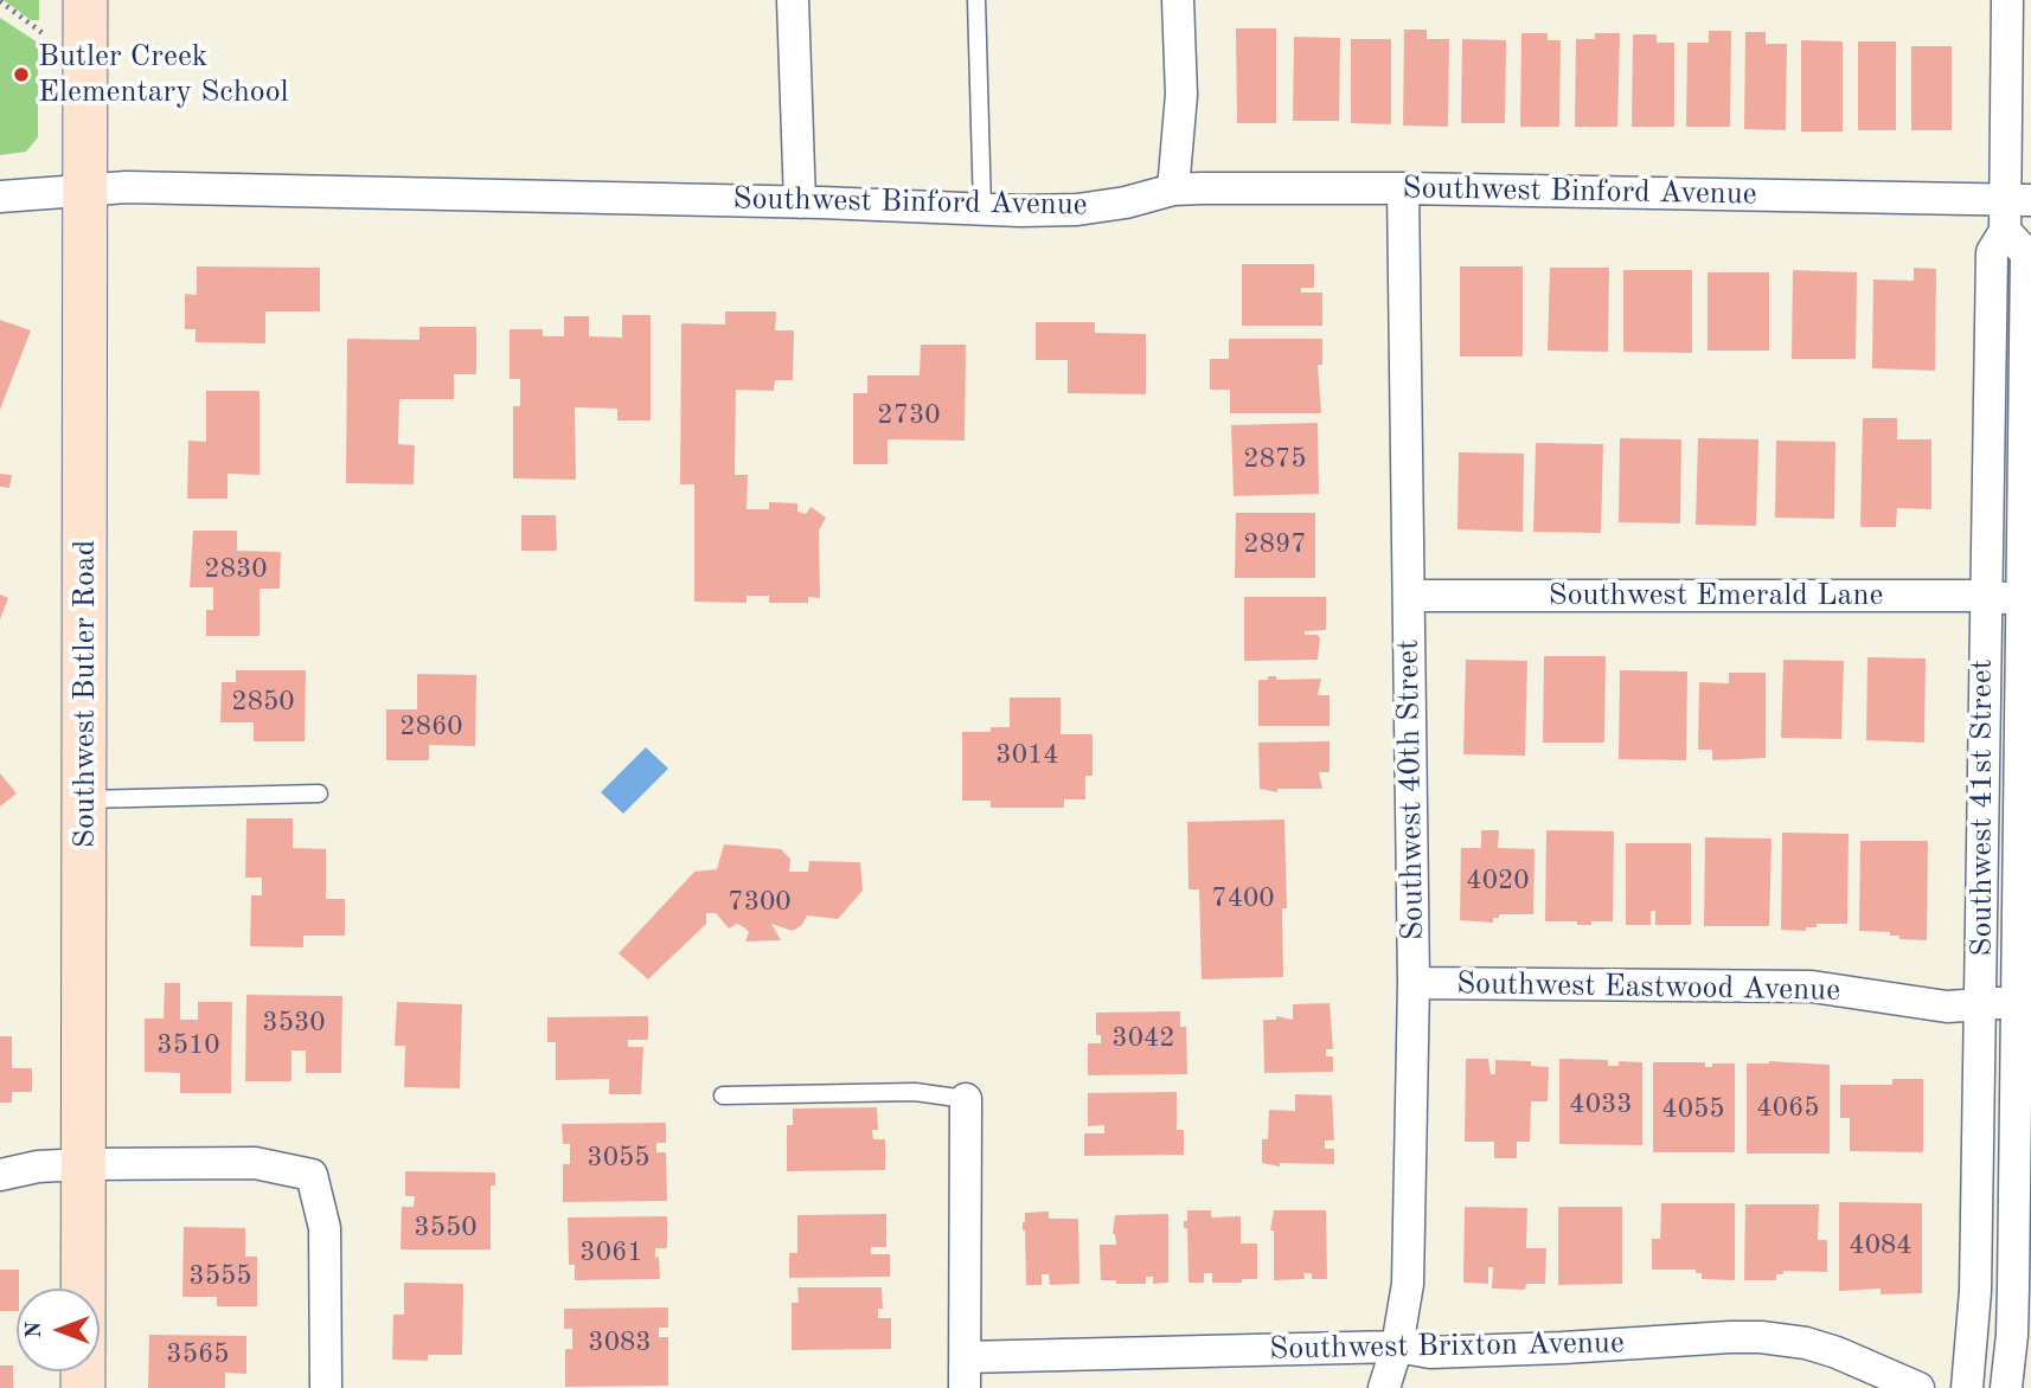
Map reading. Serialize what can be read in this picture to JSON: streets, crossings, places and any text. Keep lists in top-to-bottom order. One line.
{"streets":{"main road":["Southwest Butler Road"],"street":["Southwest Binford Avenue","Southwest Emerald Lane","Southwest 40th Street","Southwest 41st Street","Southwest Eastwood Avenue","Southwest Brixton Avenue"]},"crossings":[["Southwest Binford Avenue","Southwest Butler Road"],["Southwest Binford Avenue","Southwest 40th Street"],["Southwest Binford Avenue","Southwest 41st Street"],["Southwest Emerald Lane","Southwest 40th Street"],["Southwest Emerald Lane","Southwest 41st Street"],["Southwest 40th Street","Southwest Eastwood Avenue"],["Southwest 40th Street","Southwest Brixton Avenue"],["Southwest 41st Street","Southwest Eastwood Avenue"]],"places":["Butler Creek Elementary School"],"house_numbers":["2730","2875","2897","2830","2850","2860","3014","4020","7400","7300","3530","3042","3510","4033","4065","4055","3055","3550","4084","3061","3555","3083","3565"],"north":"left"}
